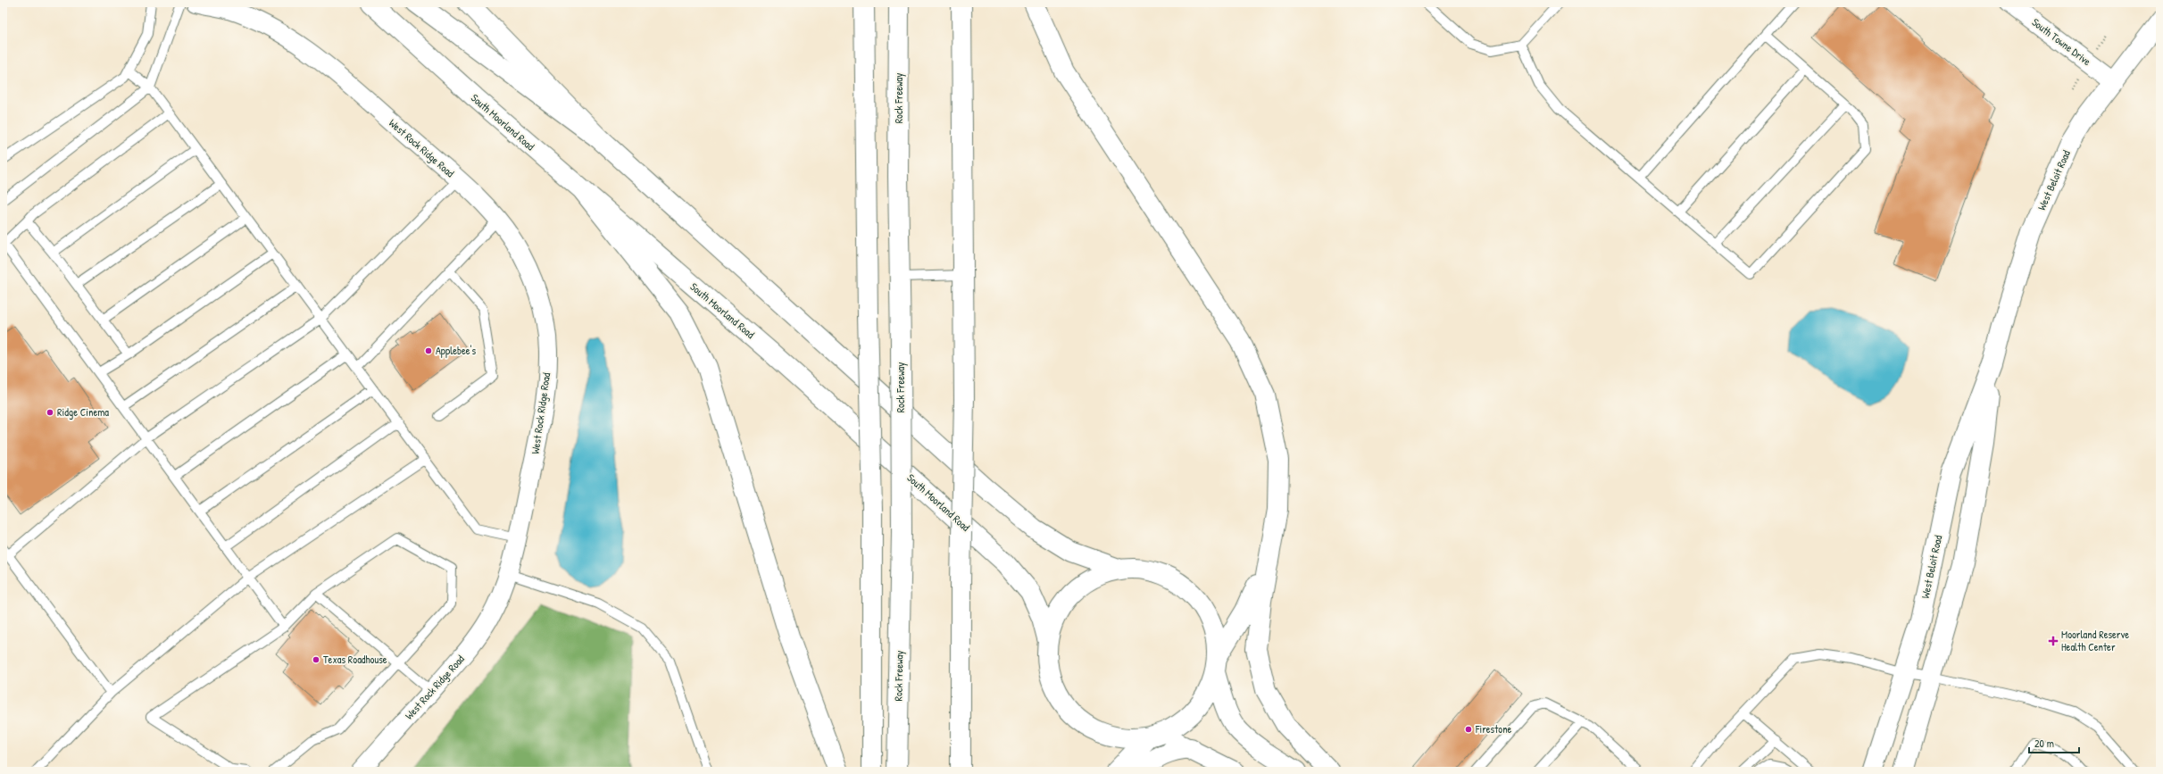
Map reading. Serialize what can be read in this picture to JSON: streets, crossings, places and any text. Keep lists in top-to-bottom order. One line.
{"streets":{"main road":["Rock Freeway","South Moorland Road","West Beloit Road"],"street":["South Towne Drive","West Rock Ridge Road"]},"crossings":[["South Towne Drive","West Beloit Road"]],"places":{"other":["Applebee's","Ridge Cinema","Texas Roadhouse","Firestone"],"health":["Moorland Reserve Health Center"]},"scale_bar":"20 m"}
